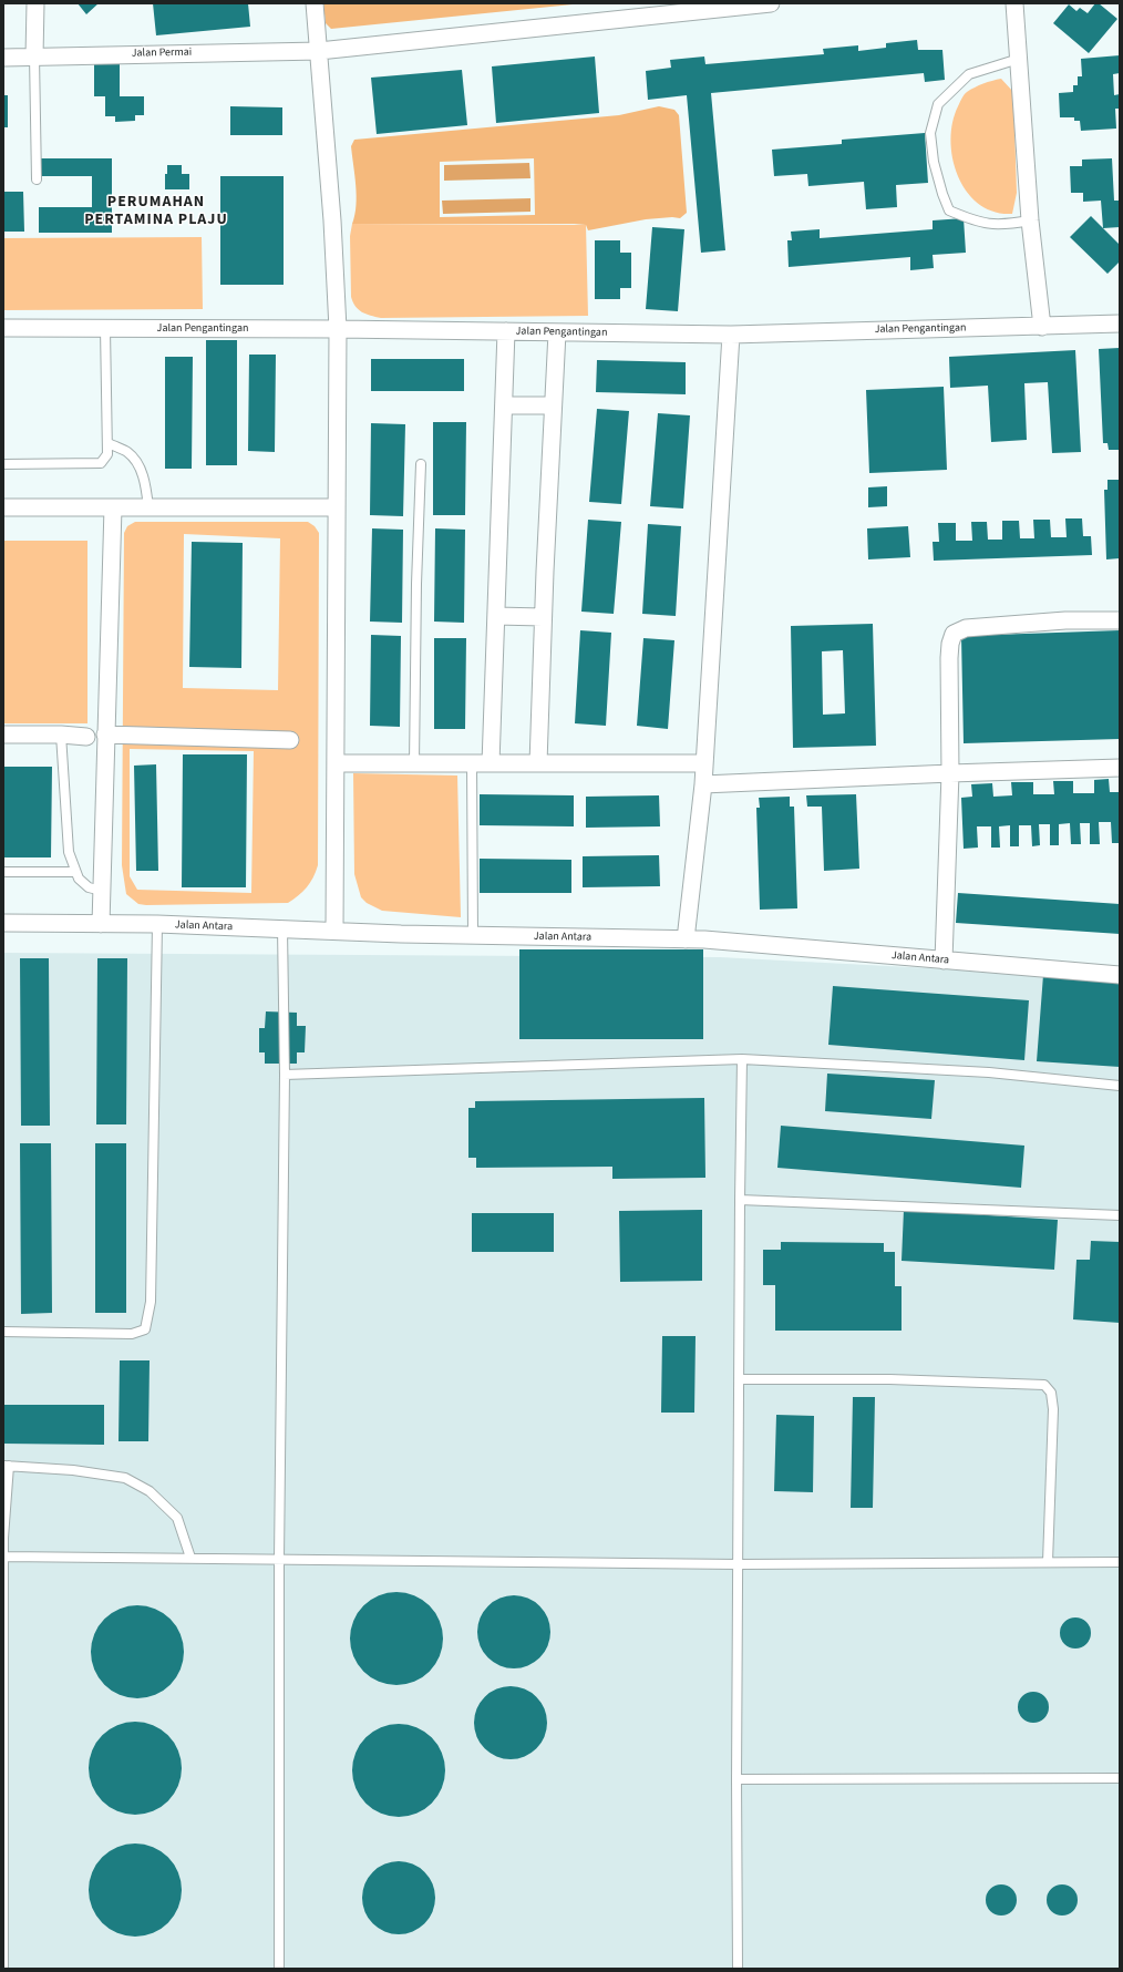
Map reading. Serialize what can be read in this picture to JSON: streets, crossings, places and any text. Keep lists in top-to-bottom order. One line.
{"streets":{"street":["Jalan Permai","Jalan Pengantingan","Jalan Antara"]},"districts":["PERUMAHAN PERTAMINA PLAJU"]}
